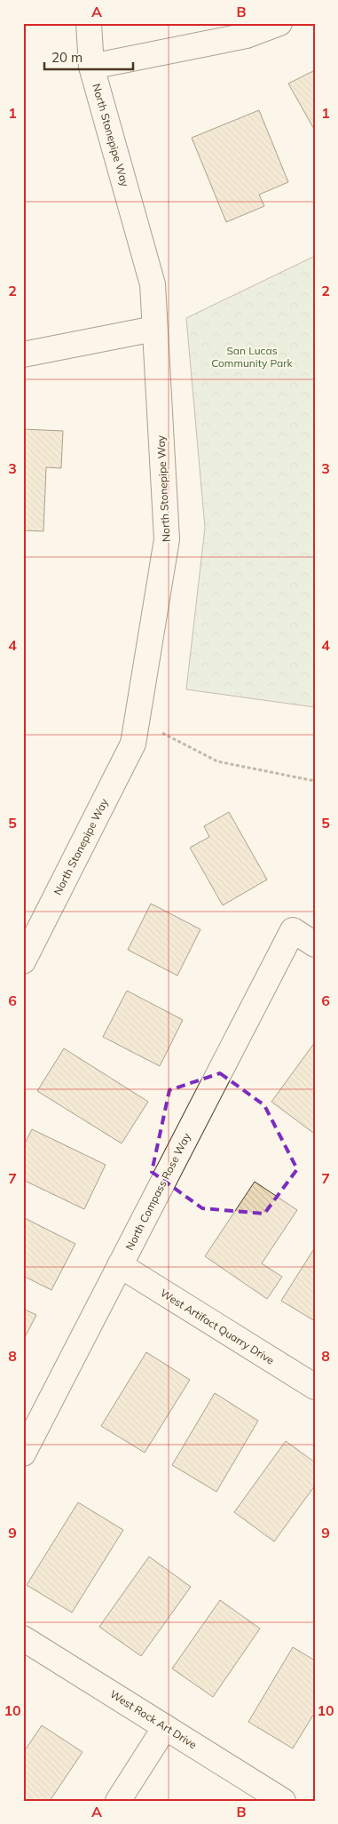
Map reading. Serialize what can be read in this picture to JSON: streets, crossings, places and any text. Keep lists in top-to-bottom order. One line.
{"streets":{"street":["North Stonepipe Way","North Compass Rose Way","West Artifact Quarry Drive","West Rock Art Drive"]},"crossings":[["North Compass Rose Way","West Artifact Quarry Drive"]],"parks":["San Lucas Community Park"],"scale_bar":"20 m","grid":{"columns":["A","B"],"rows":["1","2","3","4","5","6","7","8","9","10"]}}
